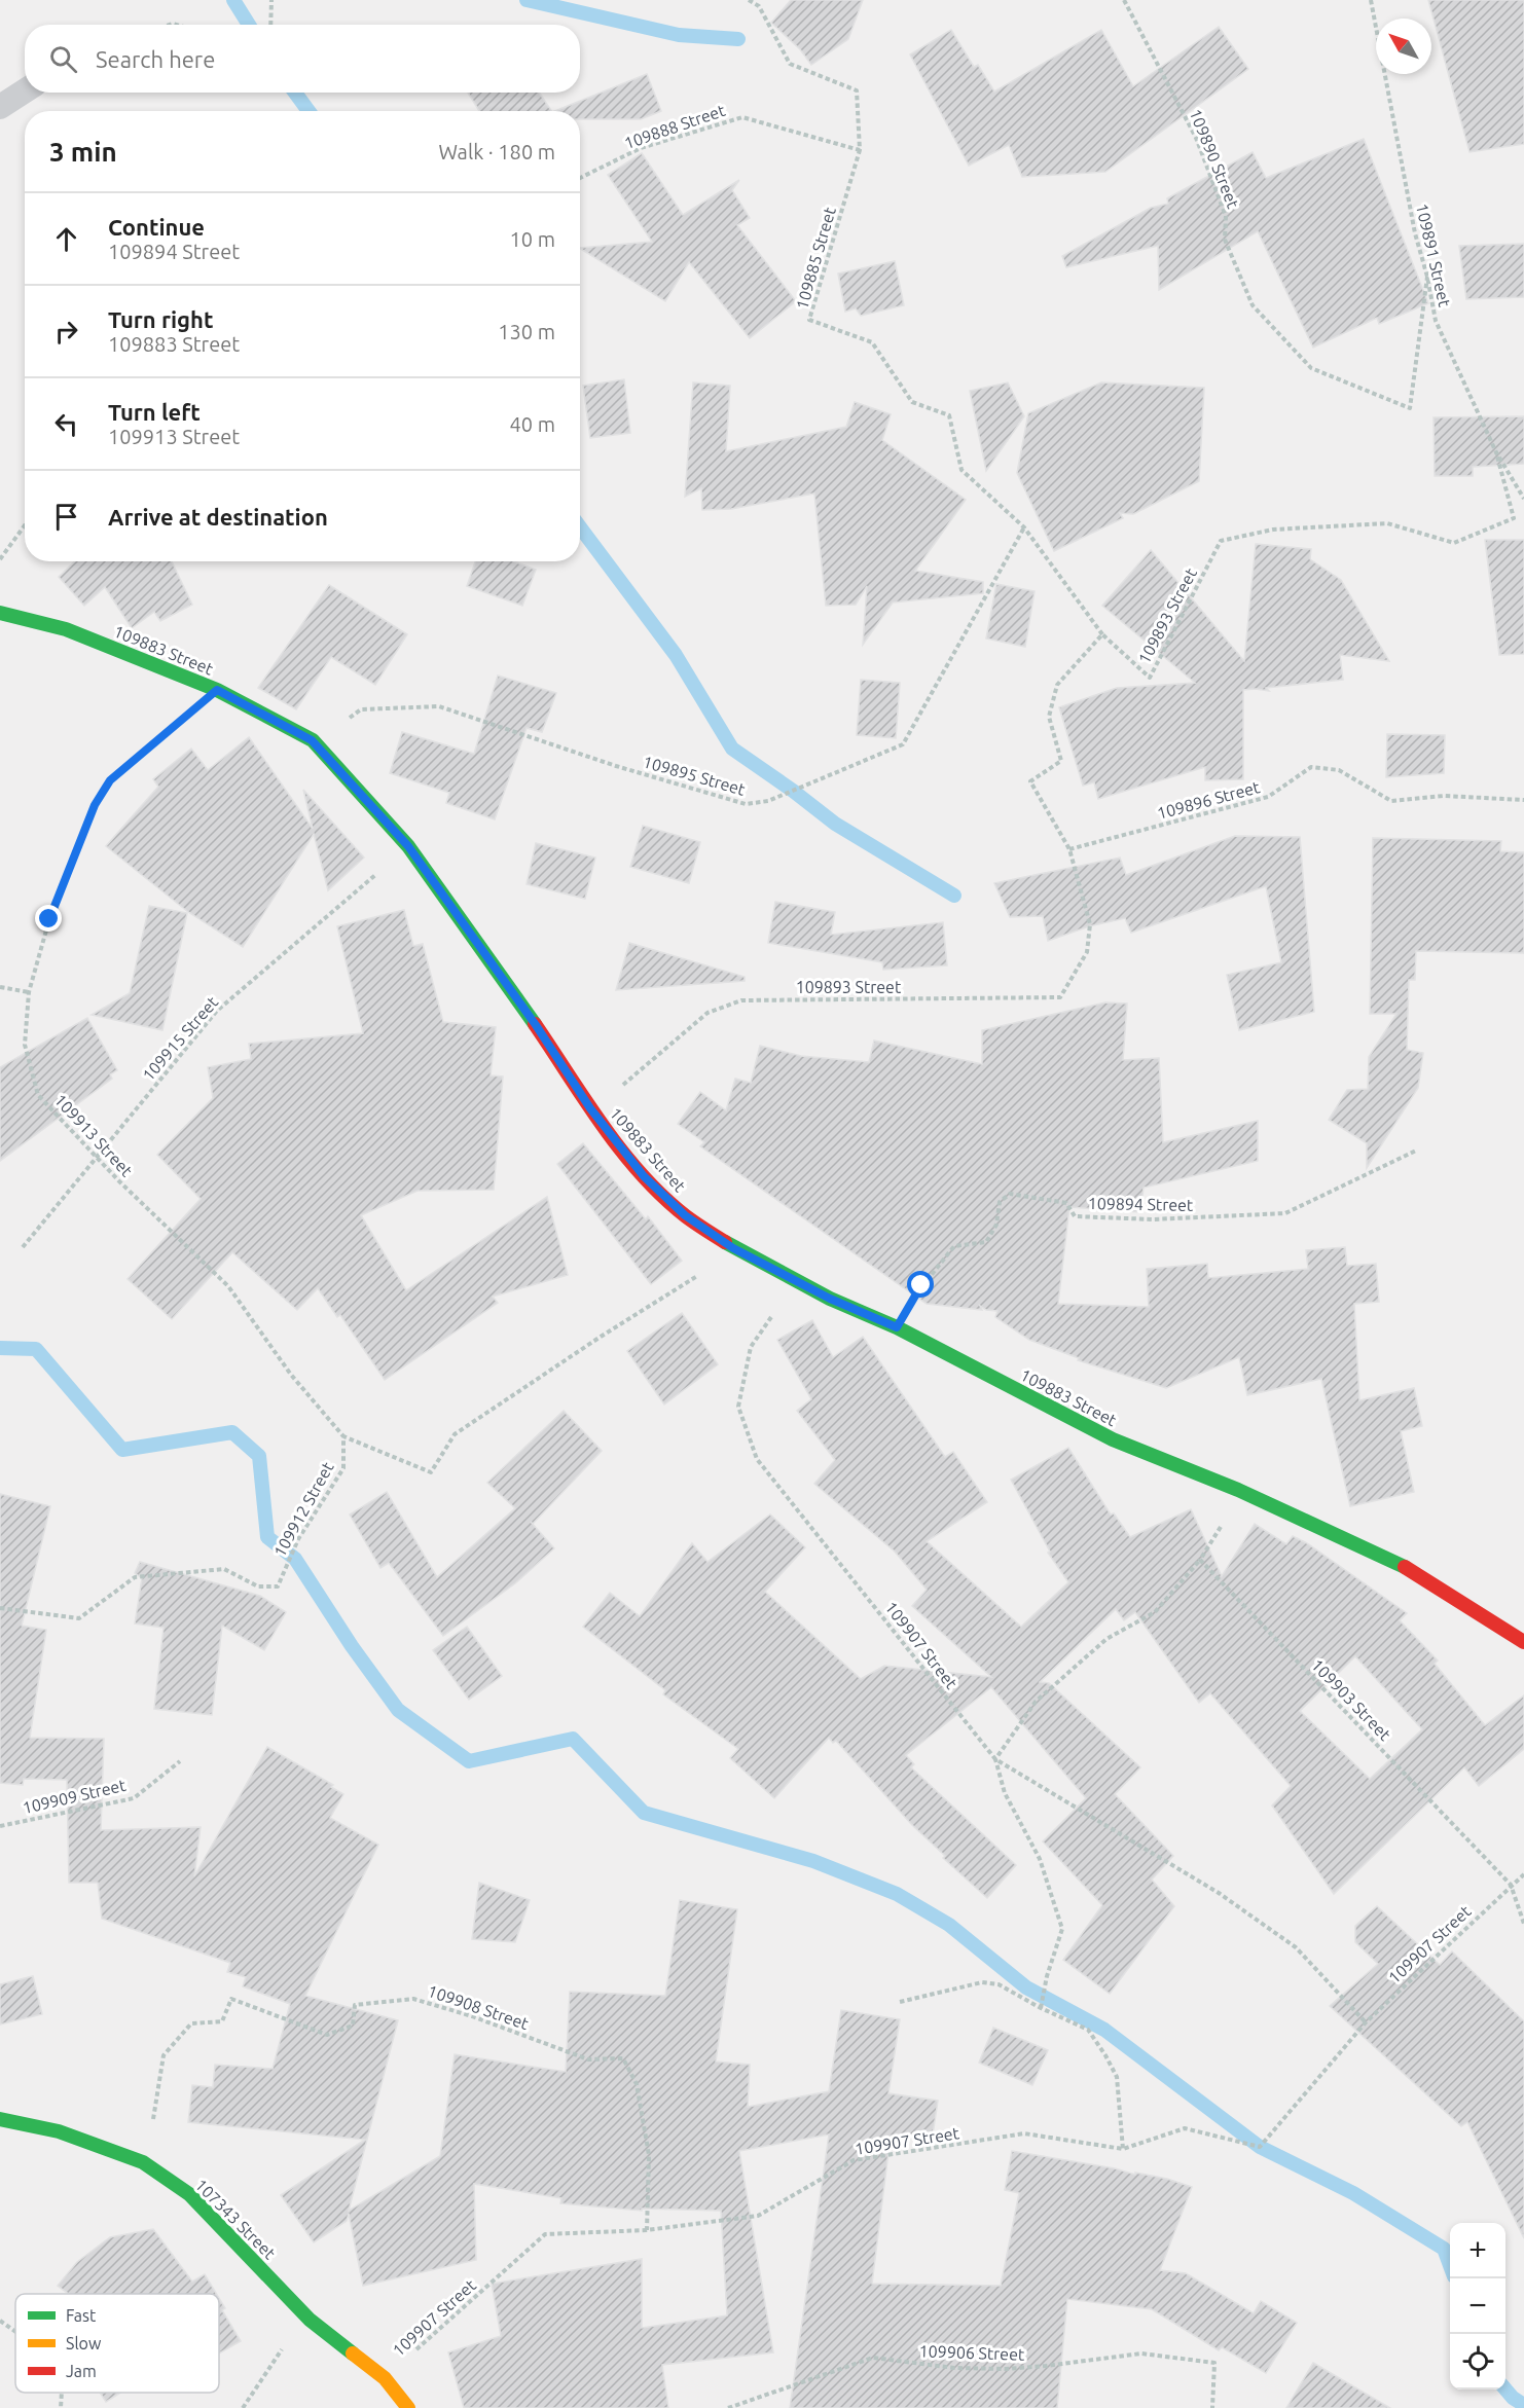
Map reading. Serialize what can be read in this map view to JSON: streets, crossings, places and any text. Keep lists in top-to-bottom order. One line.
{"streets":{"street":["109883 Street","107343 Street"],"path":["109888 Street","109890 Street","109891 Street","109885 Street","109893 Street","109895 Street","109896 Street","109915 Street","109913 Street","109894 Street","109912 Street","109907 Street","109903 Street","109909 Street","109908 Street","109906 Street"]},"crossings":[["109888 Street","109885 Street"],["109890 Street","109891 Street"],["109891 Street","109893 Street"],["109885 Street","109893 Street"],["109885 Street","109895 Street"],["109893 Street","109883 Street"],["109893 Street","109896 Street"],["109883 Street","109895 Street"],["109883 Street","109915 Street"],["109883 Street","109913 Street"],["109883 Street","109894 Street"],["109883 Street","109907 Street"],["109915 Street","109913 Street"],["109913 Street","109912 Street"],["109907 Street","109903 Street"],["109907 Street","109908 Street"],["109907 Street","107343 Street"],["109908 Street","107343 Street"]],"legend":["Fast","Slow","Jam"],"north":"top left","page":{"search":"Search here","heading":["3 min","Walk · 180 m"],"list":[["Continue","109894 Street","10 m"],["Turn right","109883 Street","130 m"],["Turn left","109913 Street","40 m"],"Arrive at destination"],"map_buttons":["+","−"]}}
